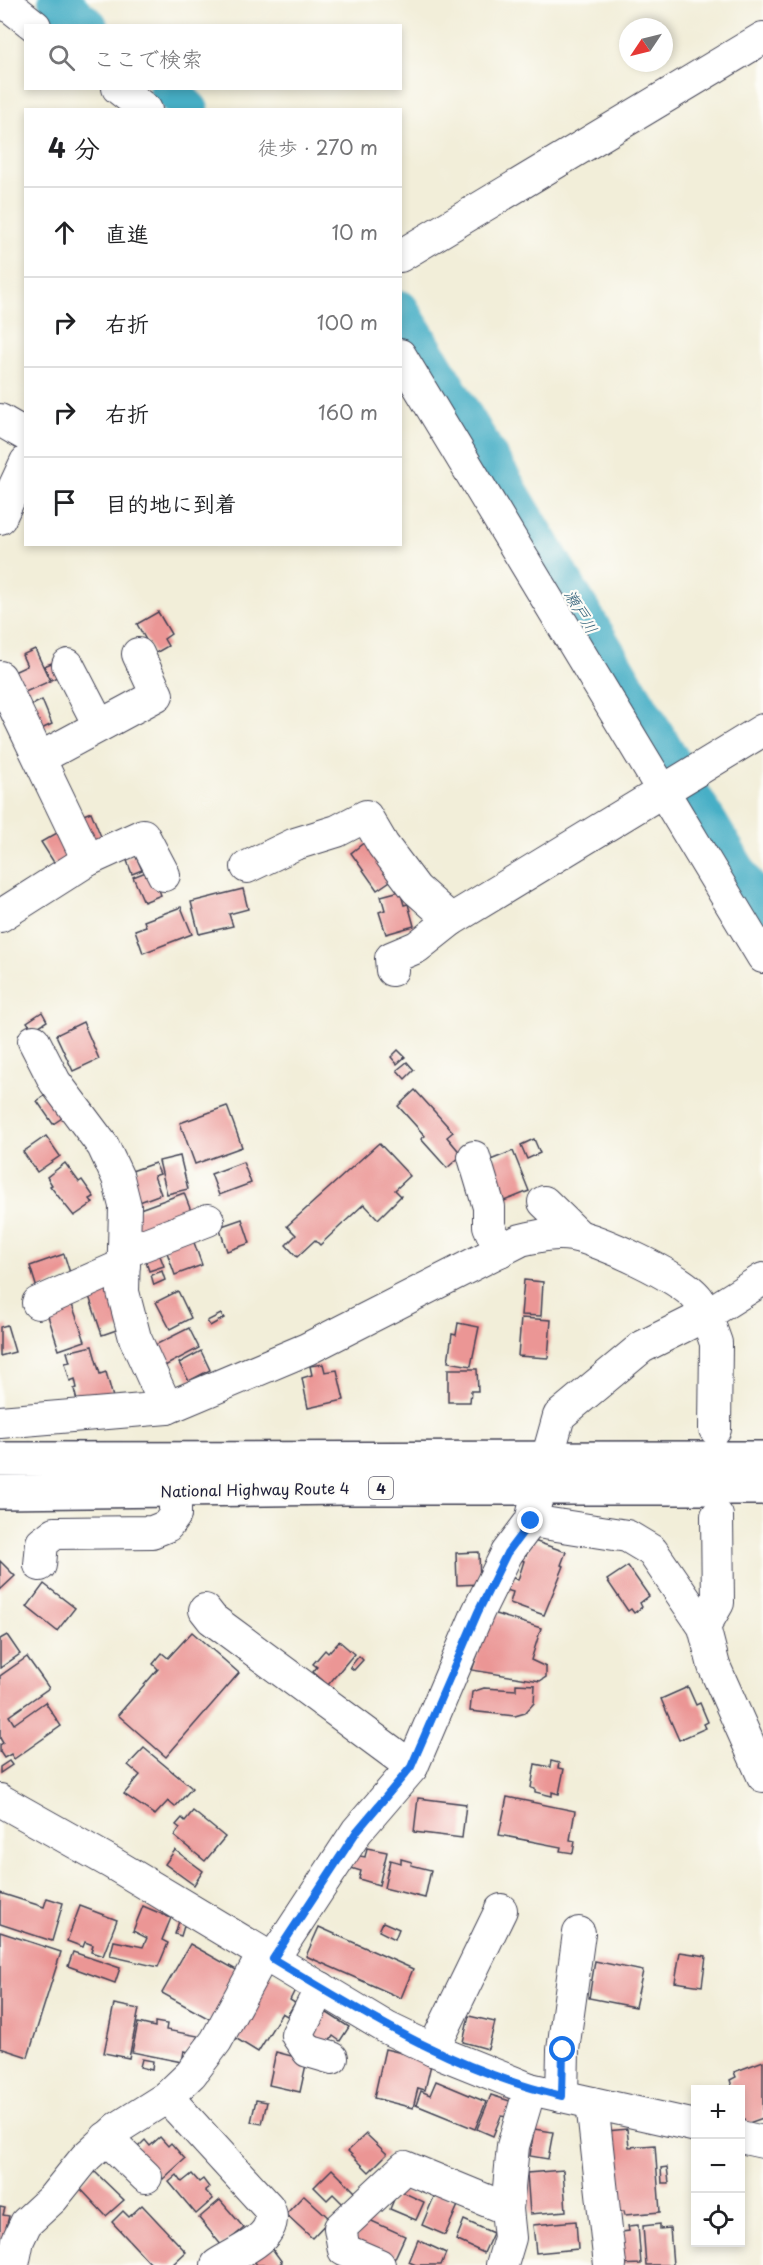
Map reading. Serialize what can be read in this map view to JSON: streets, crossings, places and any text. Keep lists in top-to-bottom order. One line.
{"streets":{"highway":["4","National Highway Route 4"]},"water":["瀬戸川"],"north":"bottom left","page":{"search":"ここで検索","heading":["4 分","徒歩 · 270 m"],"list":[["直進","10 m"],["右折","100 m"],["右折","160 m"],"目的地に到着"],"map_buttons":["+","−"]}}
